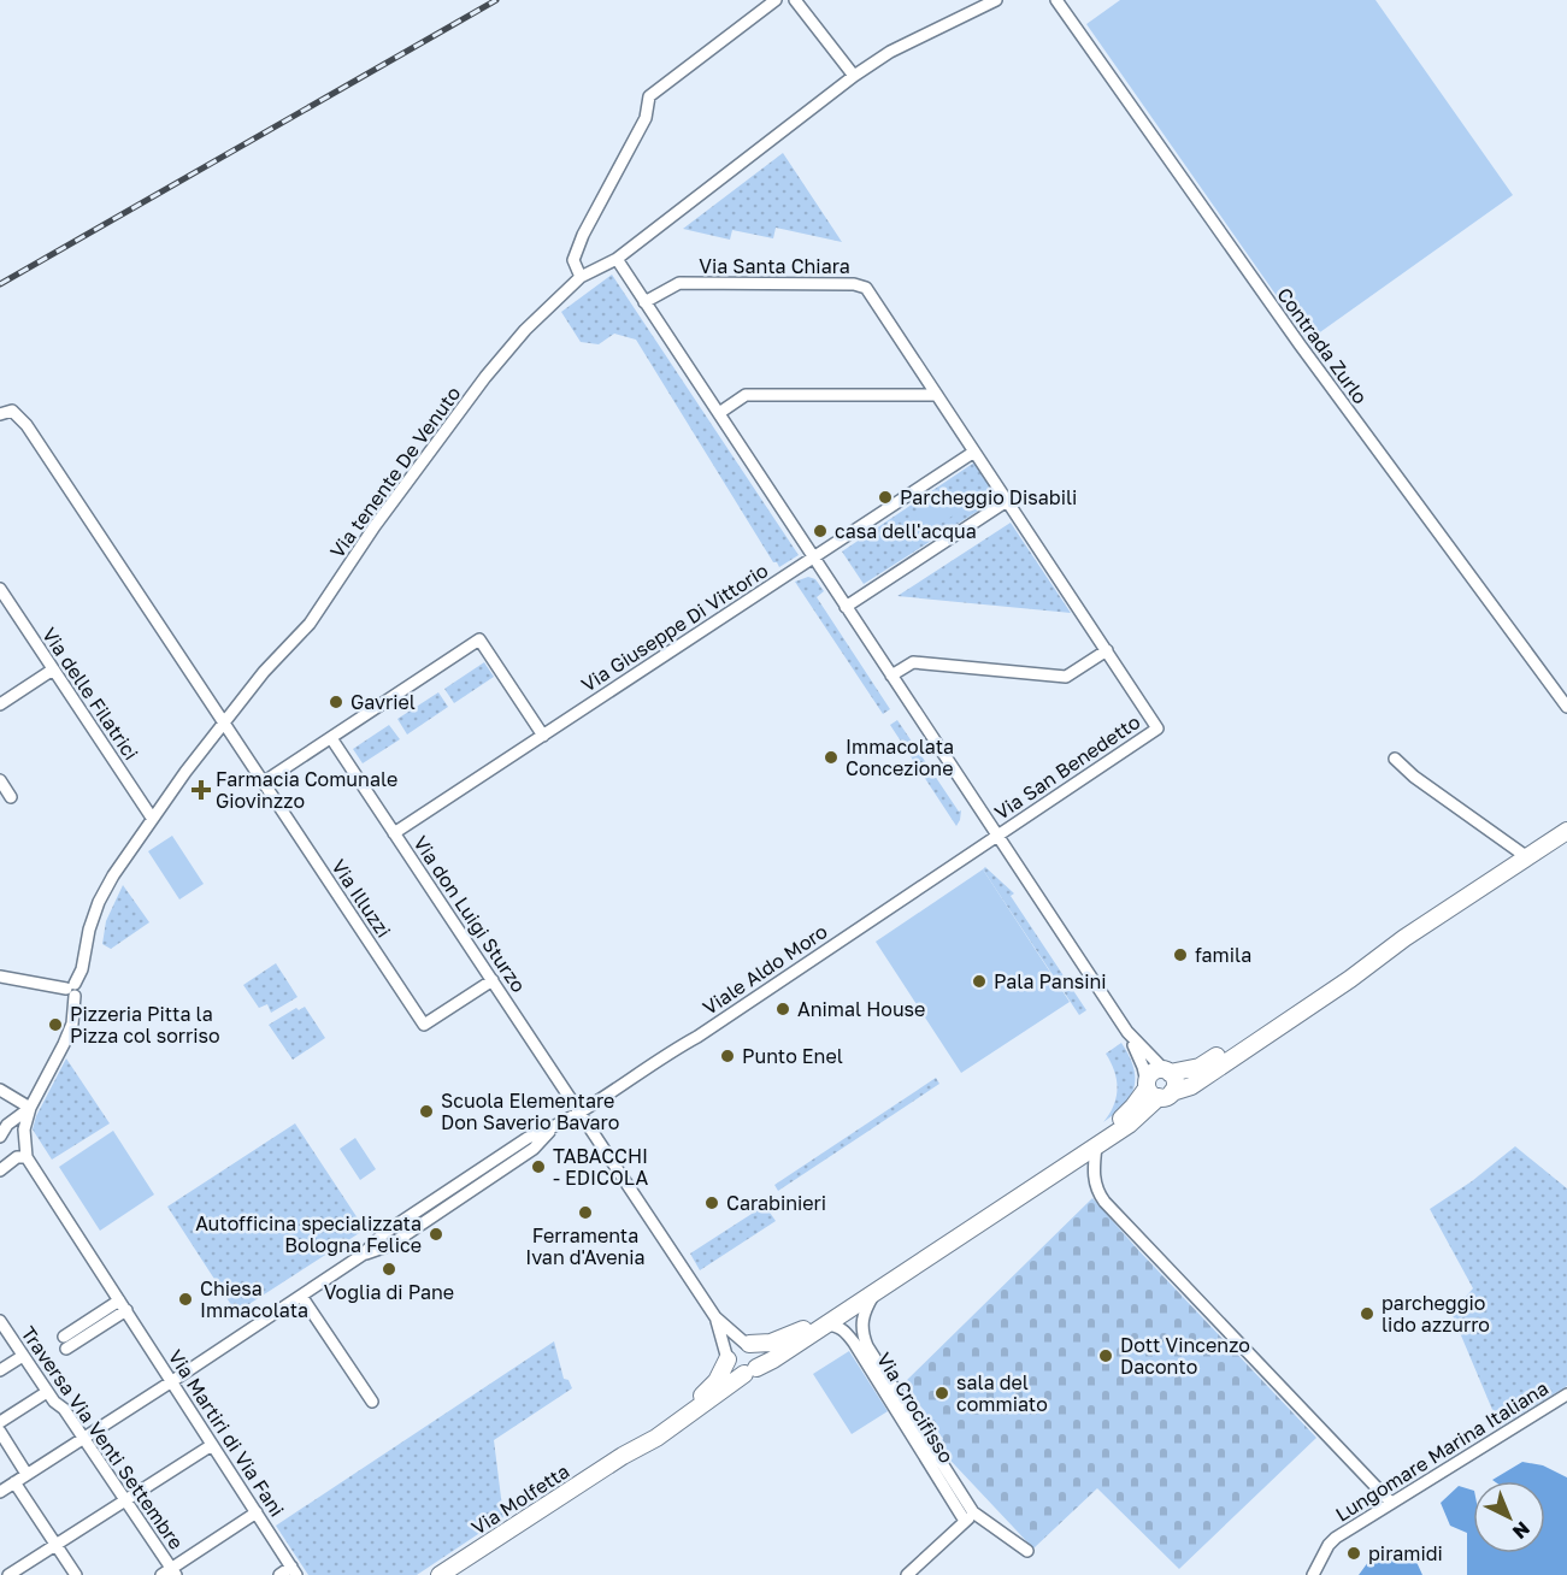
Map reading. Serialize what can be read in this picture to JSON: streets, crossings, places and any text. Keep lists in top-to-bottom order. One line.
{"streets":{"main road":["Via Molfetta"],"street":["Via Santa Chiara","Contrada Zurlo","Via tenente De Venuto","Via Giuseppe Di Vittorio","Via delle Filatrici","Via San Benedetto","Via Illuzzi","Via don Luigi Sturzo","Viale Aldo Moro","Via Crocifisso","Via Martiri di Via Fani","Traversa Via Venti Settembre","Lungomare Marina Italiana"]},"crossings":[["Via tenente De Venuto","Via delle Filatrici"],["Via tenente De Venuto","Via Illuzzi"],["Via Giuseppe Di Vittorio","Via don Luigi Sturzo"],["Via San Benedetto","Viale Aldo Moro"],["Via Illuzzi","Via don Luigi Sturzo"],["Via don Luigi Sturzo","Viale Aldo Moro"],["Viale Aldo Moro","Via Martiri di Via Fani"],["Viale Aldo Moro","Traversa Via Venti Settembre"]],"places":{"other":["Parcheggio Disabili","casa dell'acqua","Gavriel","Immacolata Concezione","famila","Pala Pansini","Animal House","Pizzeria Pitta la Pizza col sorriso","Punto Enel","Scuola Elementare Don Saverio Bavaro","TABACCHI - EDICOLA","Carabinieri","Ferramenta Ivan d'Avenia","Autofficina specializzata Bologna Felice","Voglia di Pane","Chiesa Immacolata","parcheggio lido azzurro","Dott Vincenzo Daconto","sala del commiato","piramidi"],"health":["Farmacia Comunale Giovinzzo"]},"north":"bottom right"}
